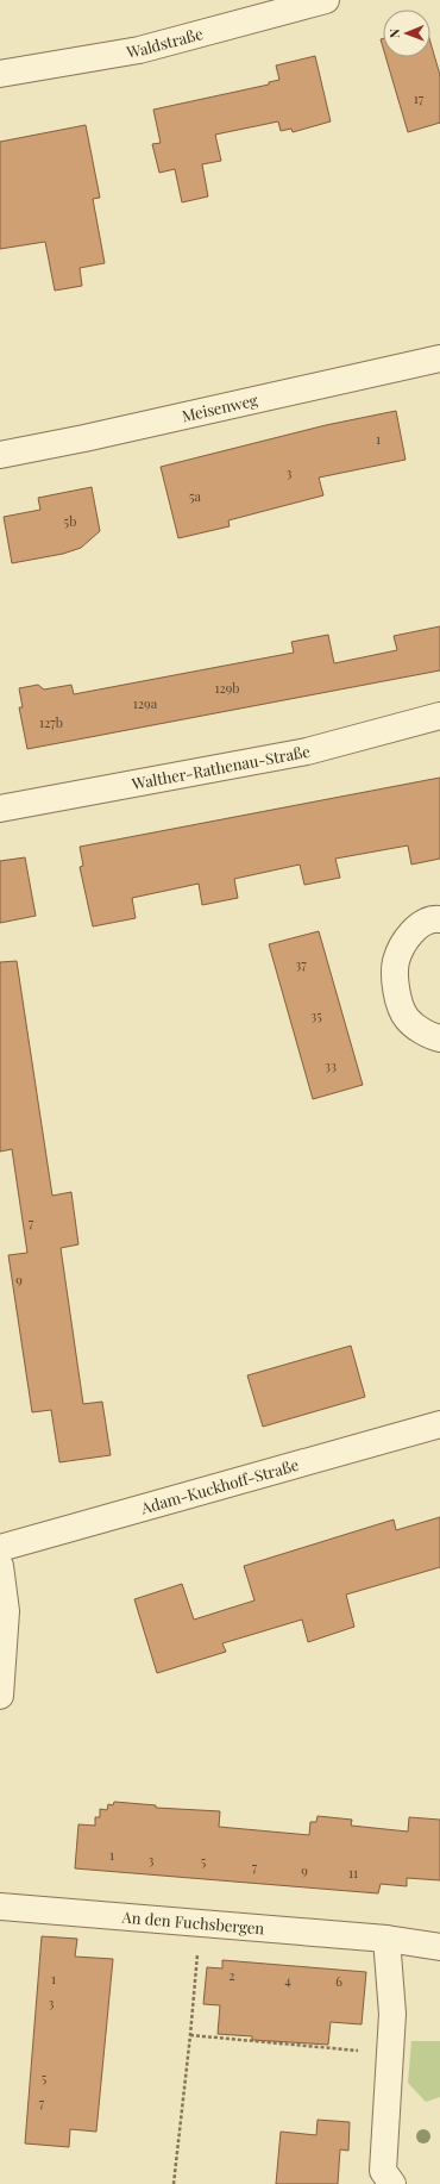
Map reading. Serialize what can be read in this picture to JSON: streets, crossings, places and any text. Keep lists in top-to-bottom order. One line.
{"streets":{"street":["Waldstraße","Meisenweg","Walther-Rathenau-Straße","Adam-Kuckhoff-Straße","An den Fuchsbergen"]},"house_numbers":["17","1","3","5a","5b","129b","129a","127b","37","35","33","7","9","1","3","5","7","9","11","2","1","4","6","3","5","7"],"north":"left"}
